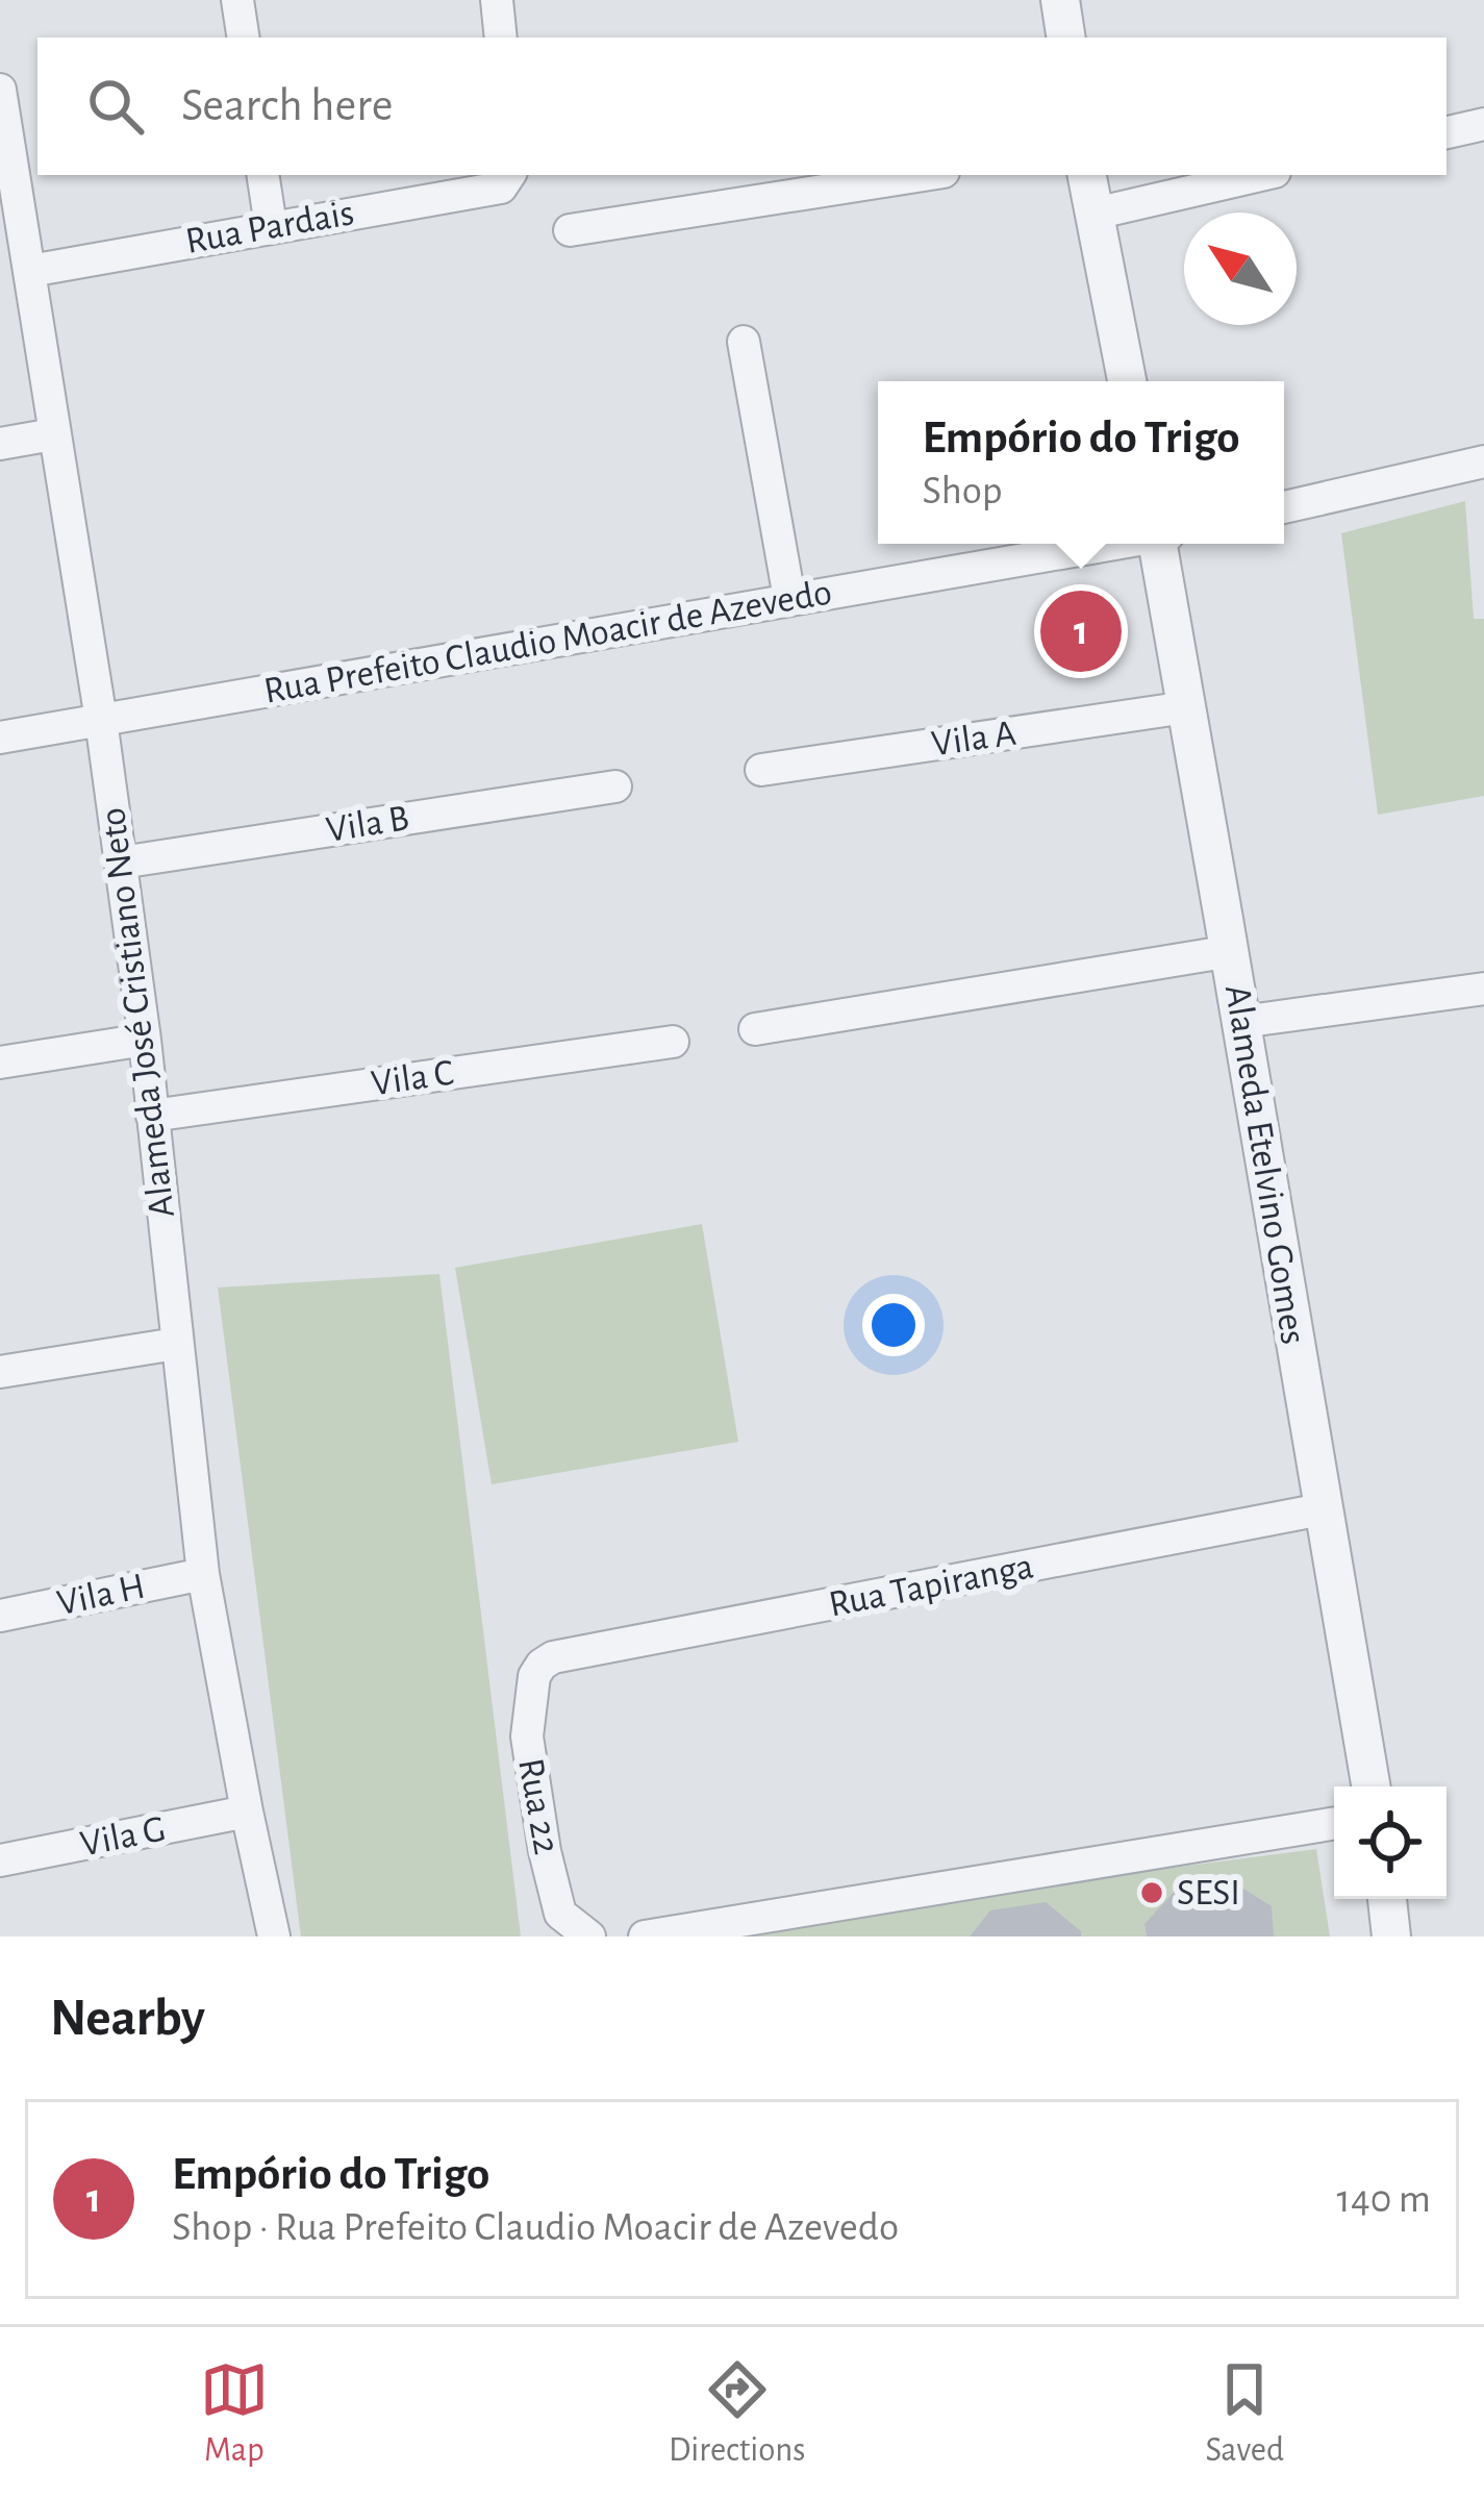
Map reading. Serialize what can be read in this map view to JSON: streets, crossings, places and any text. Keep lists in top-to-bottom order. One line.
{"streets":{"street":["Rua Pardais","Rua Prefeito Claudio Moacir de Azevedo","Vila A","Vila B","Alameda José Cristiano Neto","Vila C","Alameda Etelvino Gomes","Rua Tapiranga","Vila H","Rua 22","Vila G"]},"crossings":[["Rua Pardais","Alameda José Cristiano Neto"],["Rua Prefeito Claudio Moacir de Azevedo","Alameda José Cristiano Neto"],["Vila A","Alameda Etelvino Gomes"],["Vila B","Alameda José Cristiano Neto"],["Alameda José Cristiano Neto","Vila C"],["Alameda José Cristiano Neto","Vila H"],["Alameda José Cristiano Neto","Vila G"],["Alameda Etelvino Gomes","Rua Tapiranga"],["Rua Tapiranga","Rua 22"]],"places":["SESI"],"north":"top left","page":{"search":"Search here","popup":["Empório do Trigo","Shop"],"pins":"1","heading":"Nearby","list":[{"mark":"1","name":"Empório do Trigo","note":"Shop · Rua Prefeito Claudio Moacir de Azevedo","value":"140 m"}],"nav":["Map","Directions","Saved"]}}
